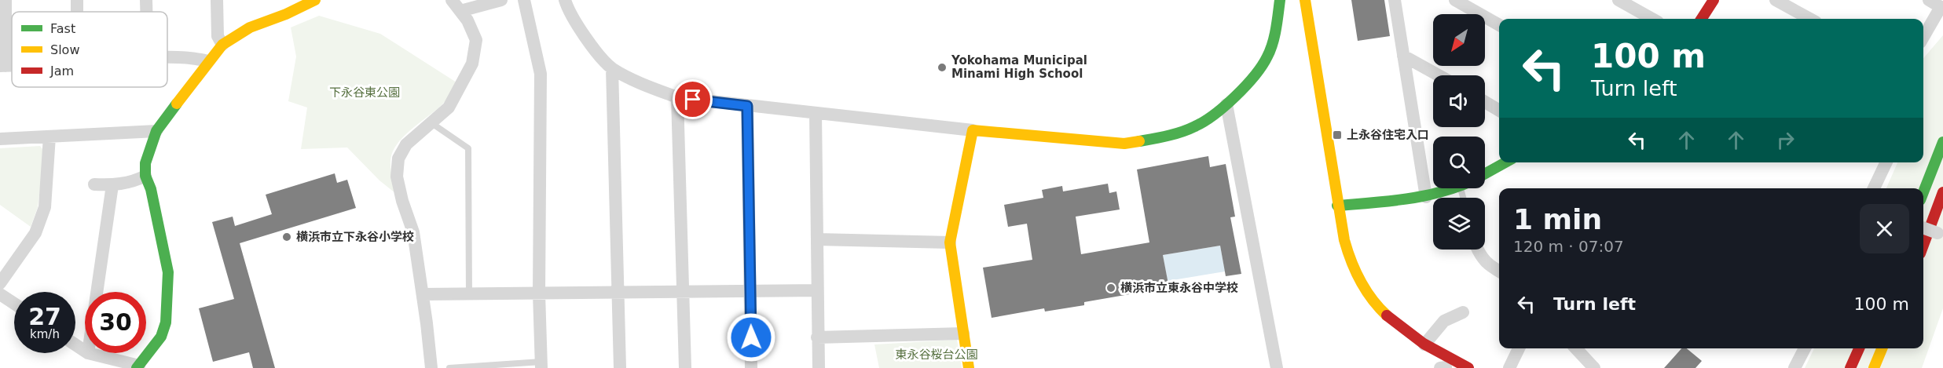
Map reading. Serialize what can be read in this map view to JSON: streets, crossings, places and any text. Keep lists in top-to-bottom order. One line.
{"parks":["下永谷東公園","東永谷桜台公園"],"places":{"other":["Yokohama Municipal Minami High School","横浜市立下永谷小学校","横浜市立東永谷中学校"],"transit":["上永谷住宅入口"]},"legend":["Fast","Slow","Jam"],"north":"bottom left","page":{"turn":["100 m","Turn left"],"heading":["1 min","120 m · 07:07"],"list":[{"name":"Turn left","value":"100 m"}],"speed":"27 km/h","limit":"30"}}
